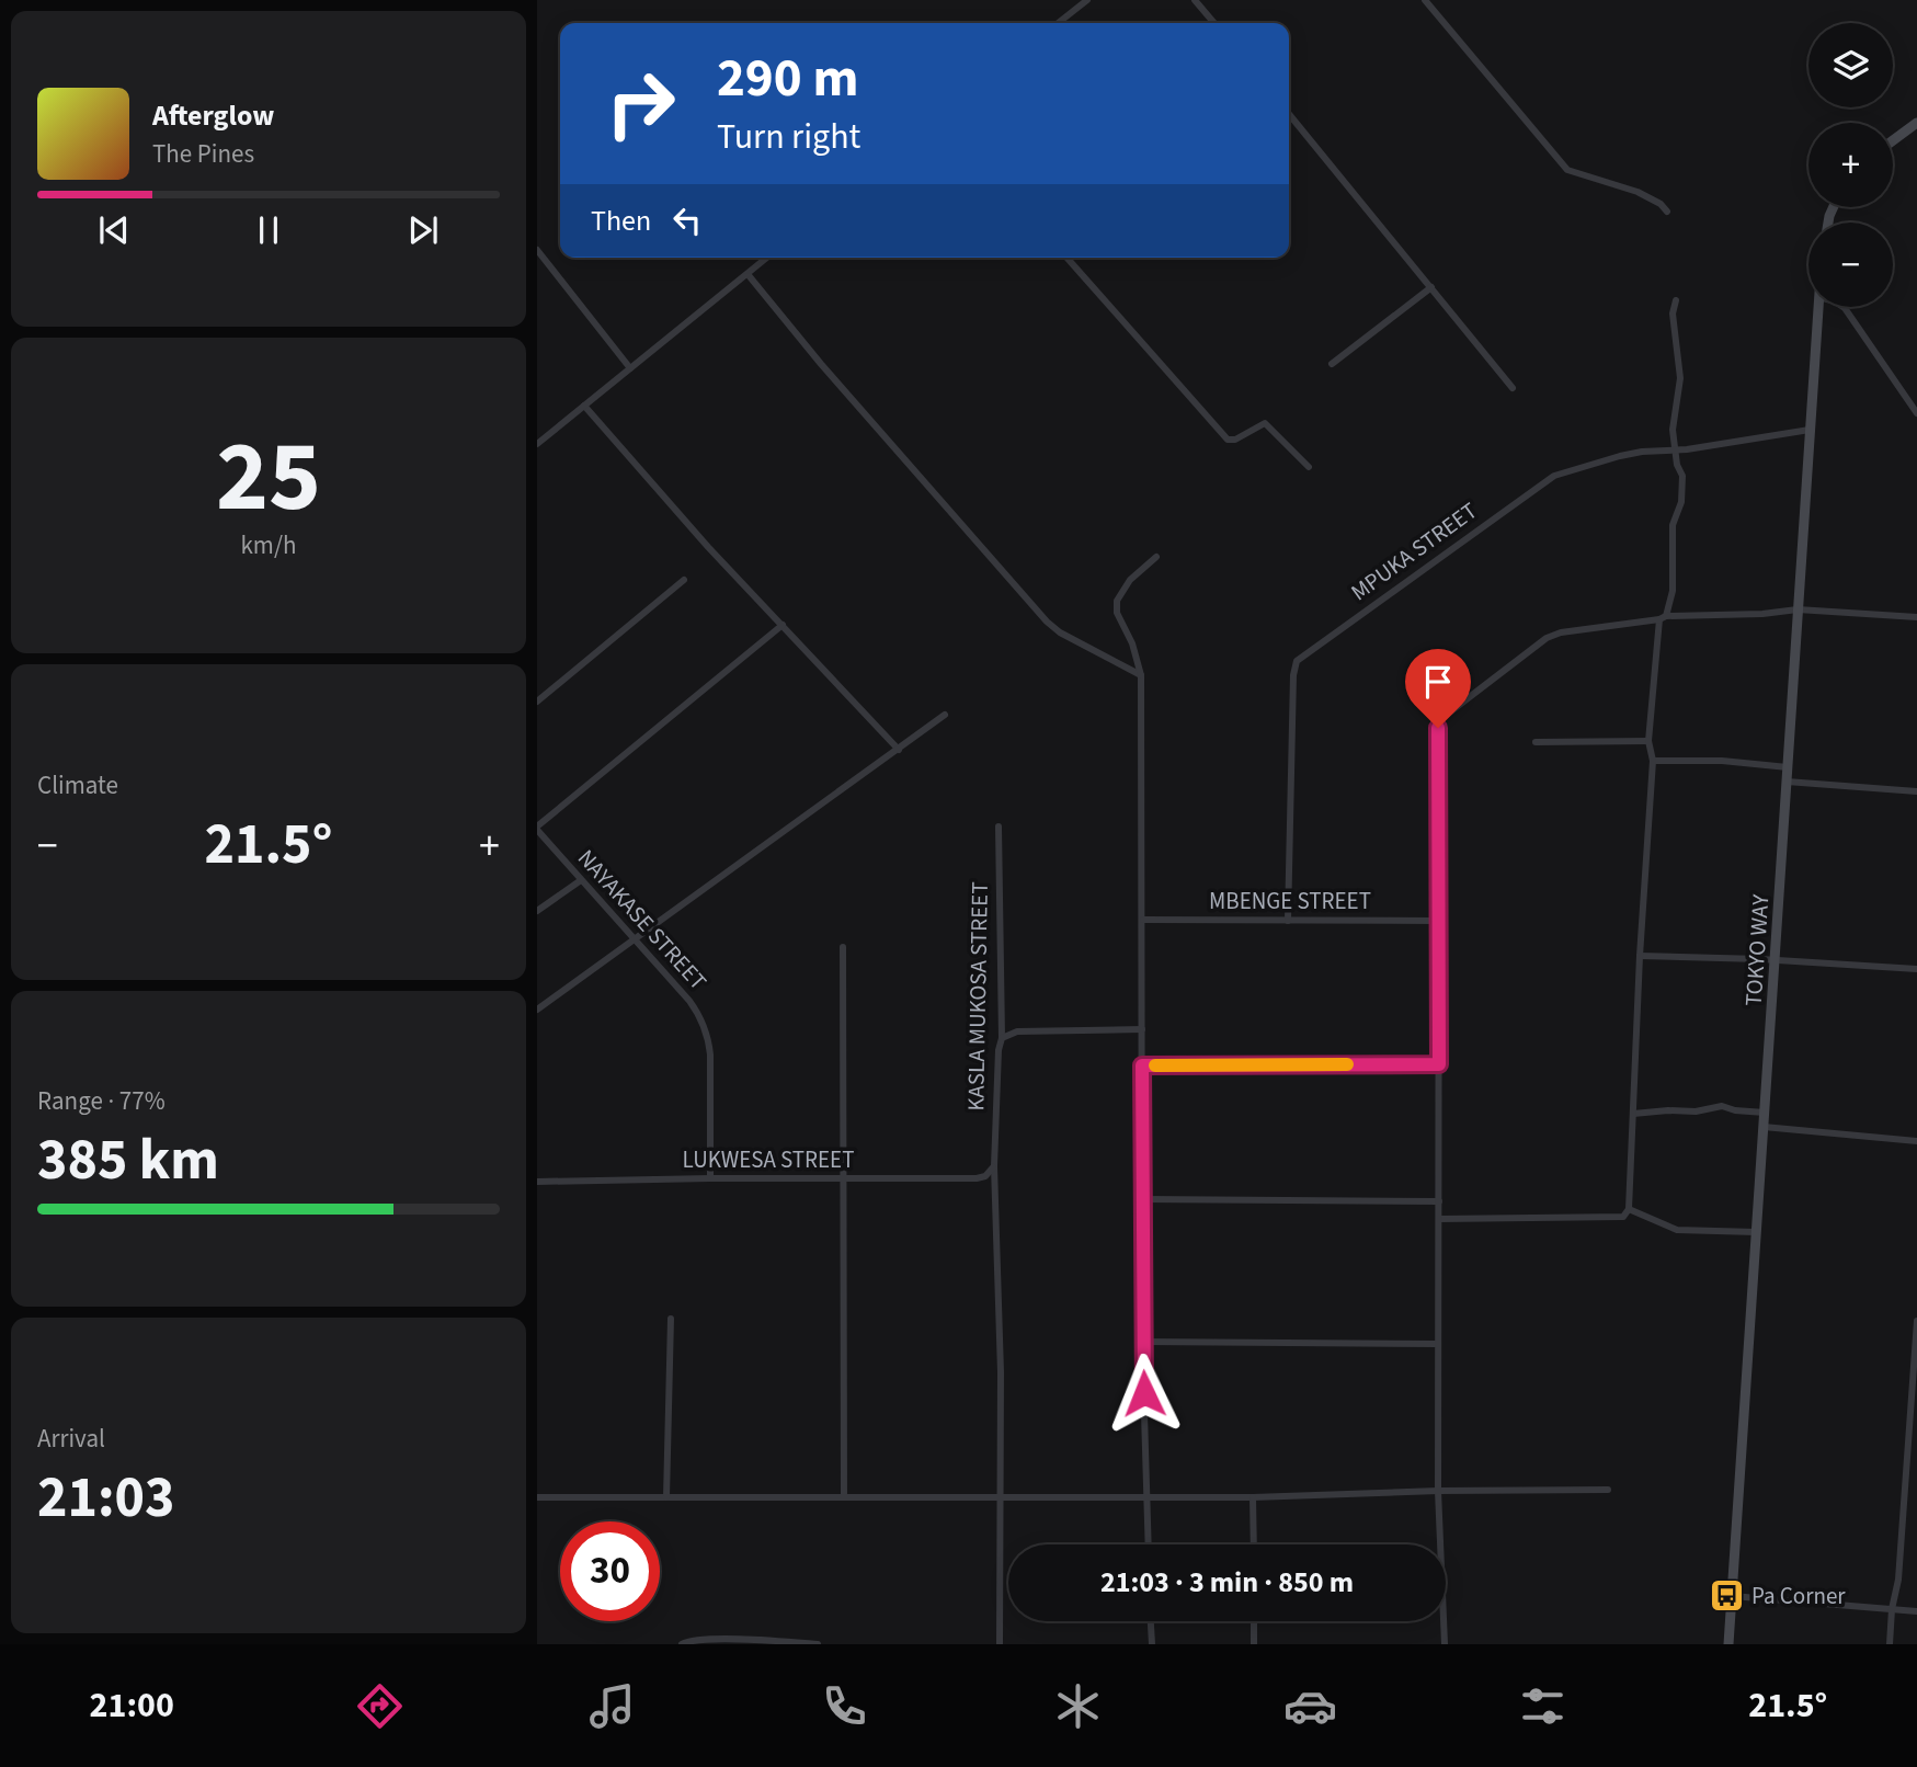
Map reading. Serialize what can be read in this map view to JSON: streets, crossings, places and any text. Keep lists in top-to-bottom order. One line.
{"streets":{"street":["MPUKA STREET","MBENGE STREET","NAYAKASE STREET","TOKYO WAY","KASLA MUKOSA STREET","LUKWESA STREET"]},"crossings":[["MPUKA STREET","MBENGE STREET"],["MPUKA STREET","TOKYO WAY"],["NAYAKASE STREET","LUKWESA STREET"],["KASLA MUKOSA STREET","LUKWESA STREET"]],"places":{"bus stop":["Pa Corner"]},"page":{"map_buttons":["+","−"],"turn":["290 m","Turn right"],"song":["Afterglow","The Pines"],"then":"Then","tile":[["25","km/h"],"Climate",["Range · 77%","385 km"],["Arrival","21:03"]],"heat":["−","21.5°","+"],"limit":"30","trip":"21:03 · 3 min · 850 m","tabs":["21:00","21.5°"]}}
